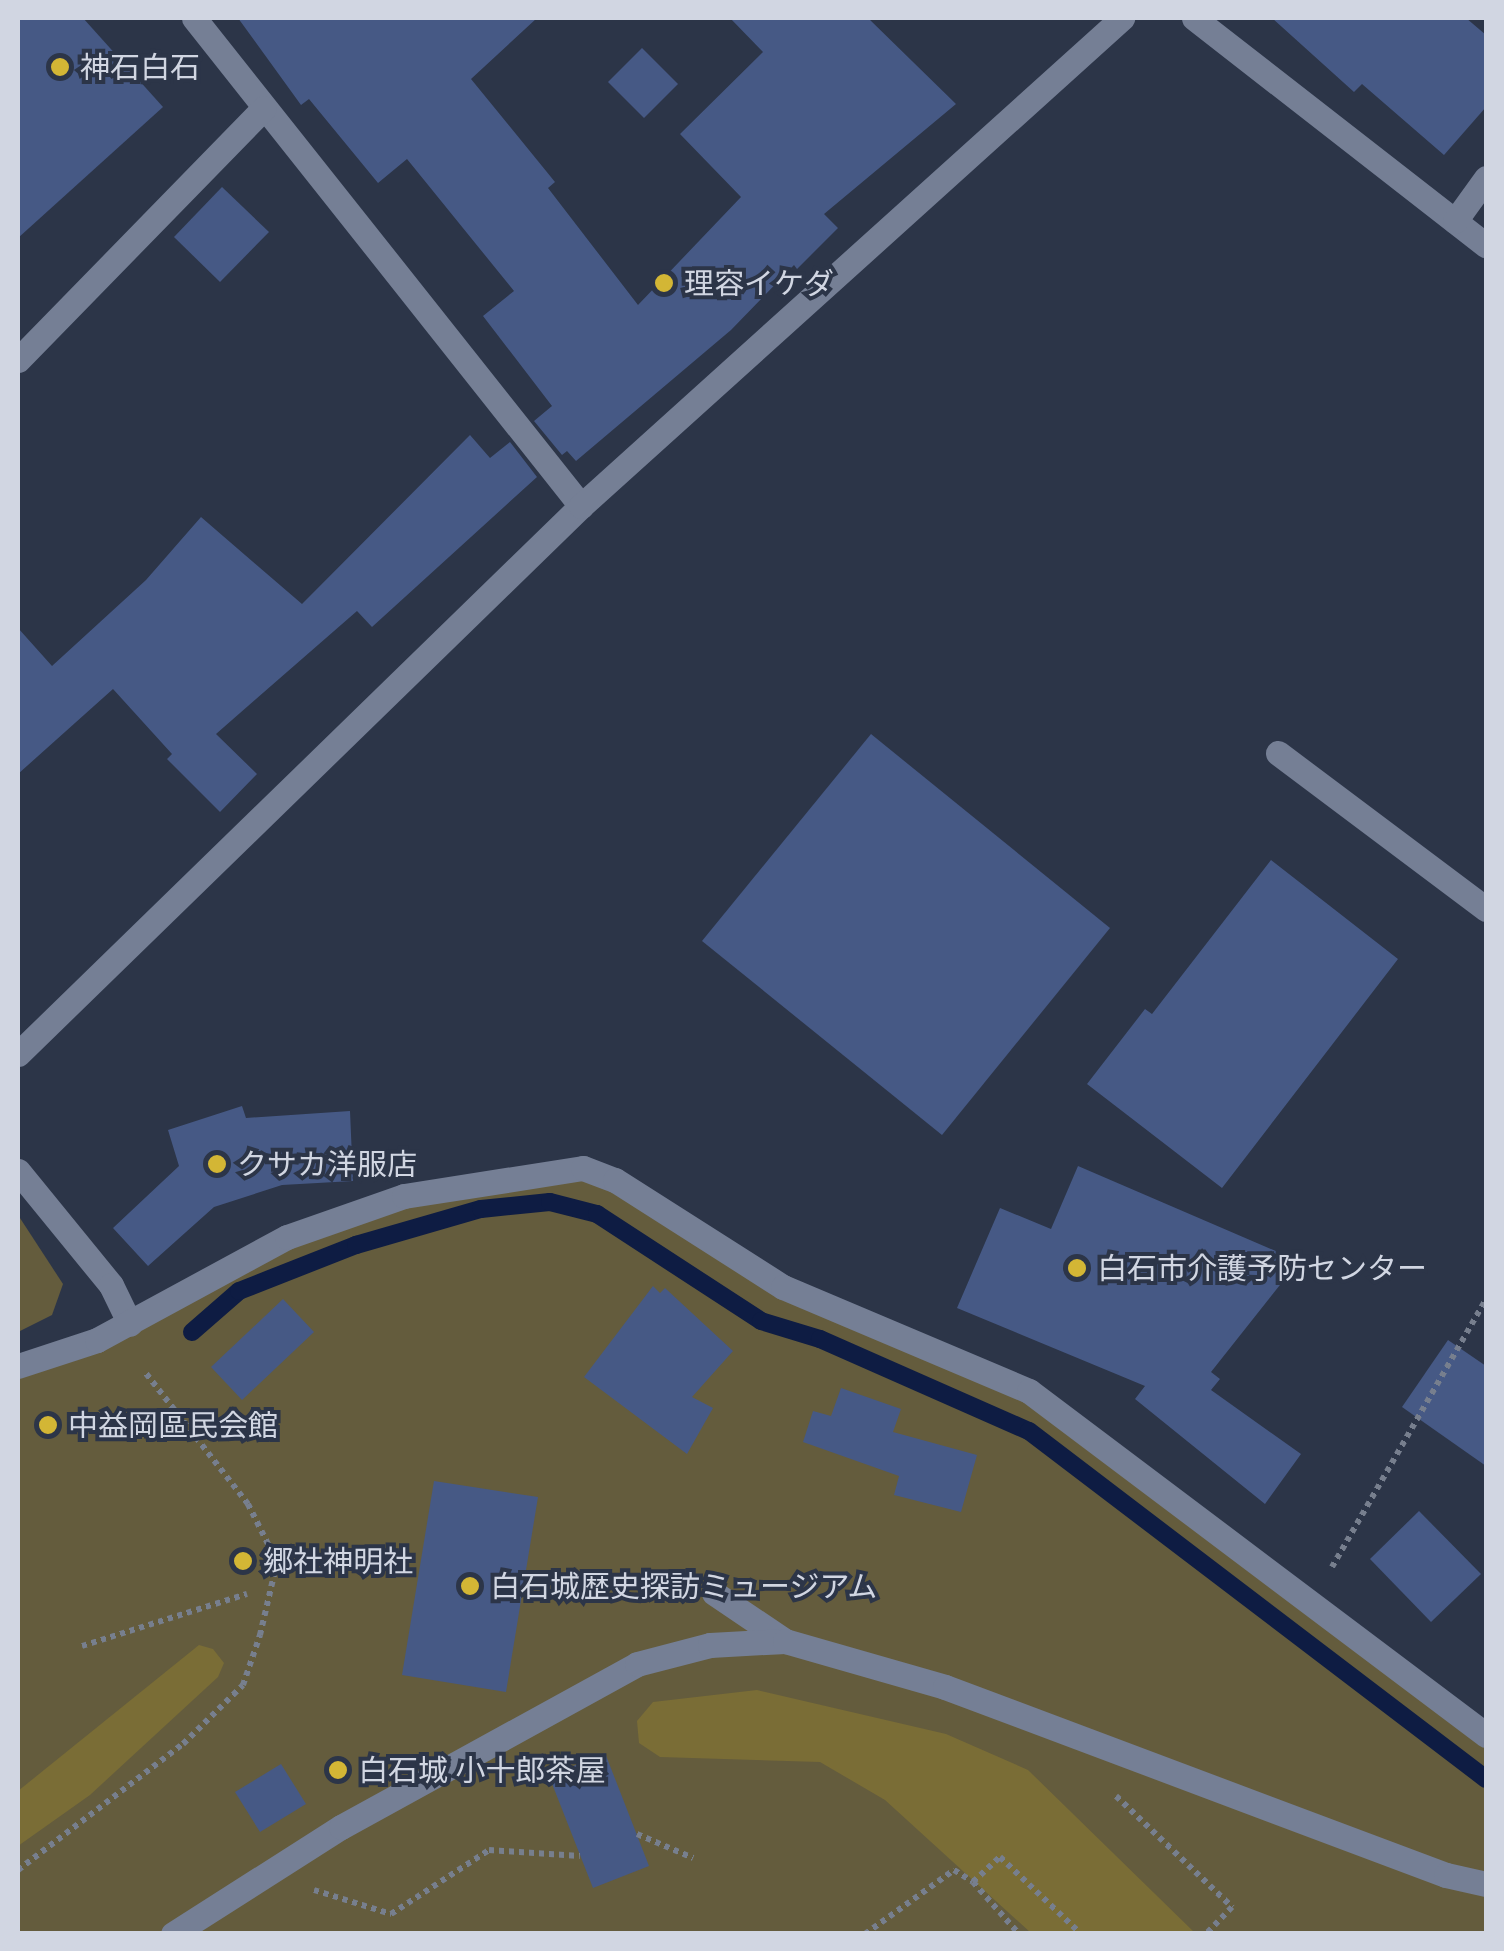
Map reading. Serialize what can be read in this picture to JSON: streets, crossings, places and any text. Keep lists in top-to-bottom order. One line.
{"places":["神石白石","理容イケダ","クサカ洋服店","白石市介護予防センター","中益岡區民会館","郷社神明社","白石城歴史探訪ミュージアム","白石城 小十郎茶屋"]}
